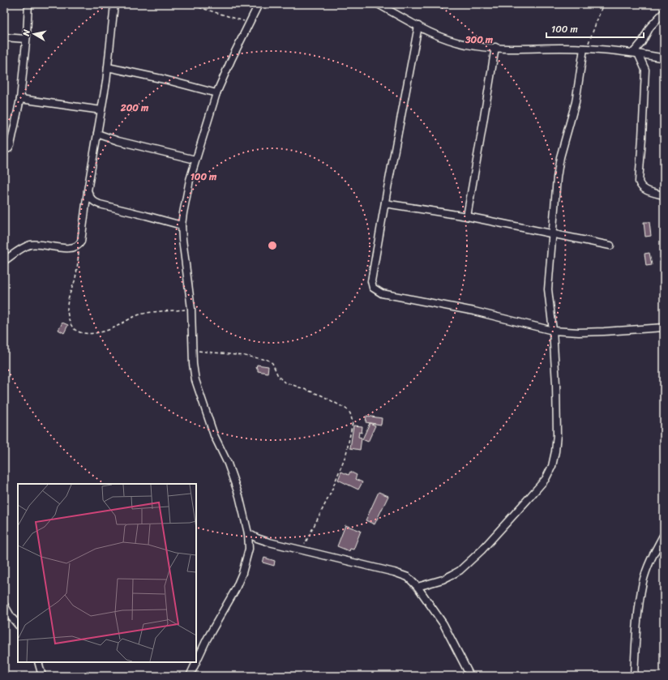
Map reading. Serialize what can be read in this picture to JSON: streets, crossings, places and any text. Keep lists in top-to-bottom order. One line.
{"scale_bar":"100 m","north":"left","rings":["300 m","200 m","100 m"]}
